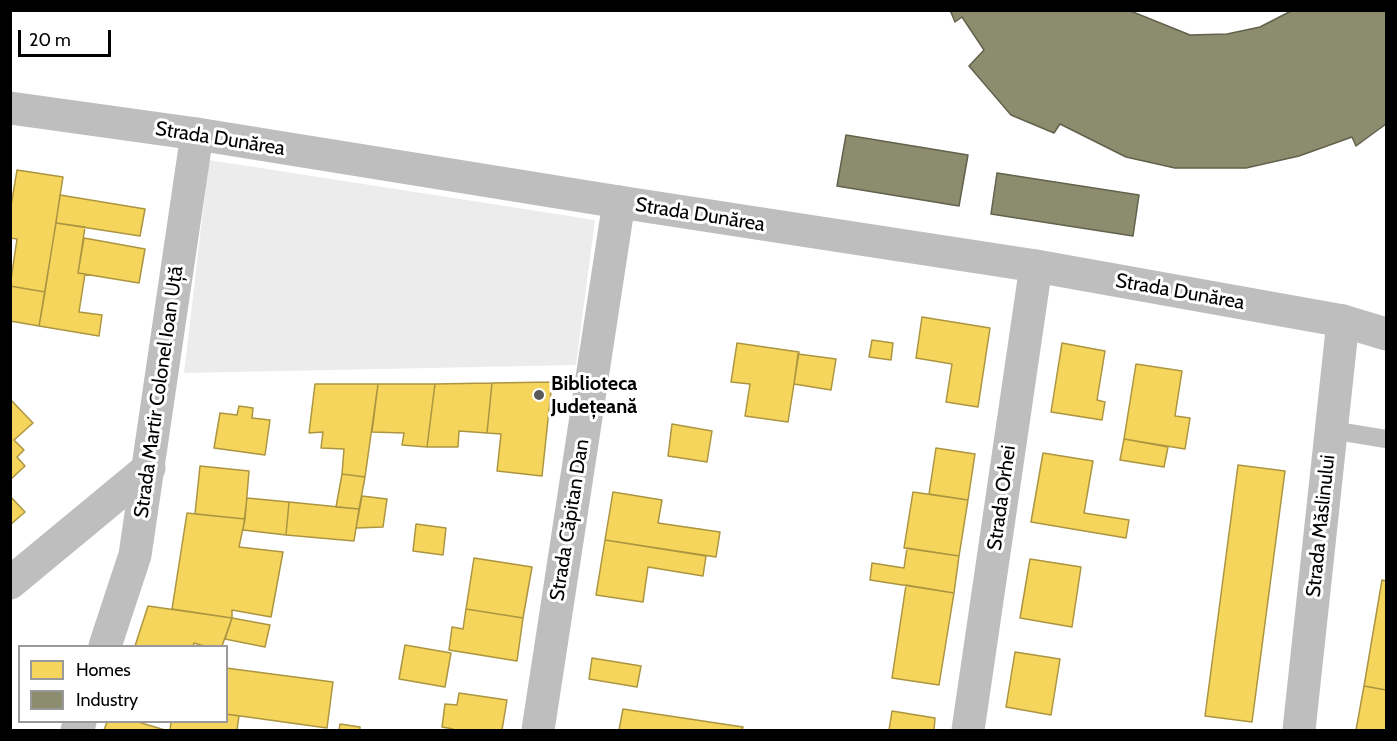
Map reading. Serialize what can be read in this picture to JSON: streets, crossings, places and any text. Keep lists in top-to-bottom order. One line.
{"streets":{"street":["Strada Dunărea","Strada Martir Colonel Ioan Uță","Strada Orhei","Strada Căpitan Dan","Strada Măslinului"]},"crossings":[["Strada Dunărea","Strada Martir Colonel Ioan Uță"],["Strada Dunărea","Strada Orhei"],["Strada Dunărea","Strada Căpitan Dan"],["Strada Dunărea","Strada Măslinului"]],"places":["Biblioteca Județeană"],"legend":["Homes","Industry"],"scale_bar":"20 m"}
